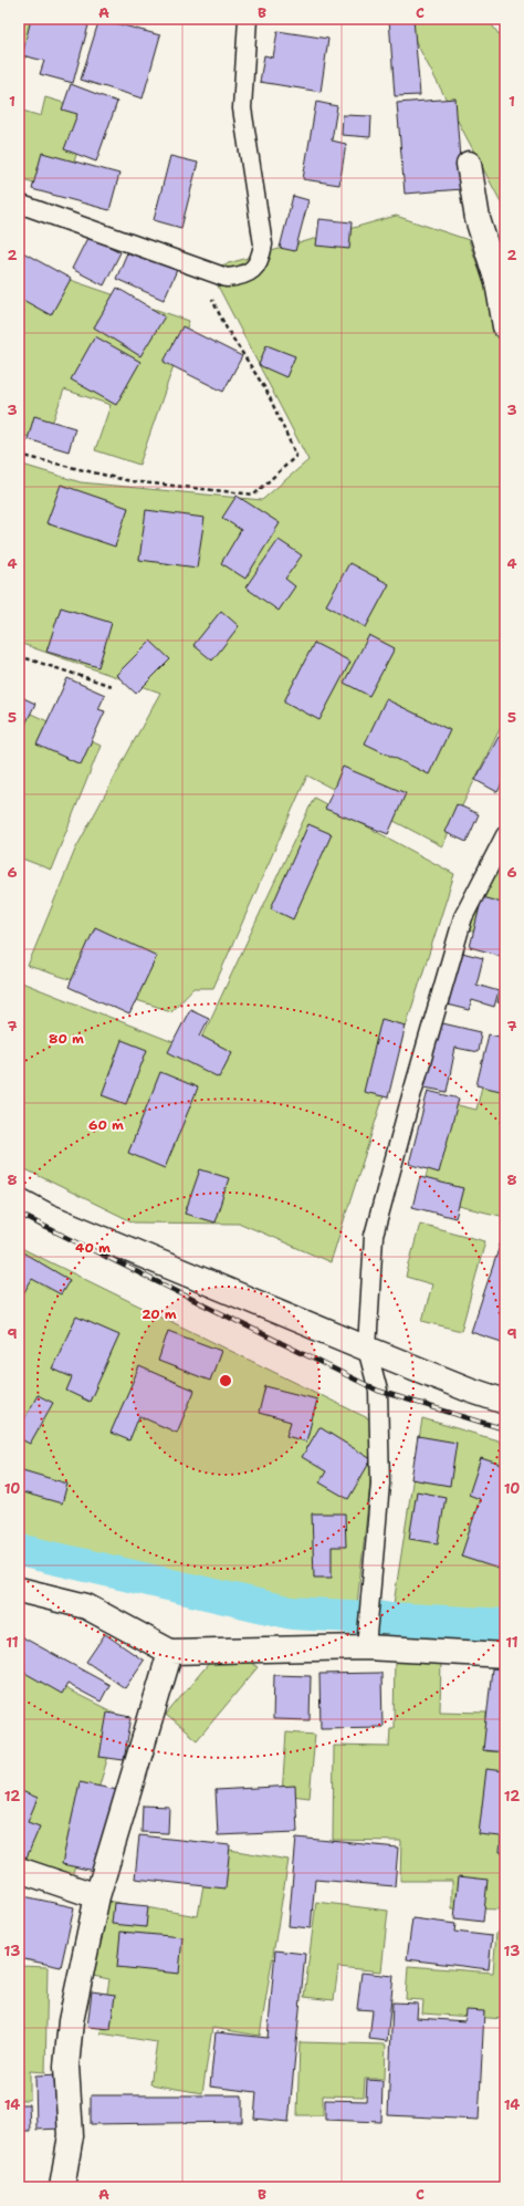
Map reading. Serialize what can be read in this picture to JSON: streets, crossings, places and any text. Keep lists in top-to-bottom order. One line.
{"grid":{"columns":["A","B","C"],"rows":["1","2","3","4","5","6","7","8","9","10","11","12","13","14"]},"rings":["80 m","60 m","40 m","20 m"]}
